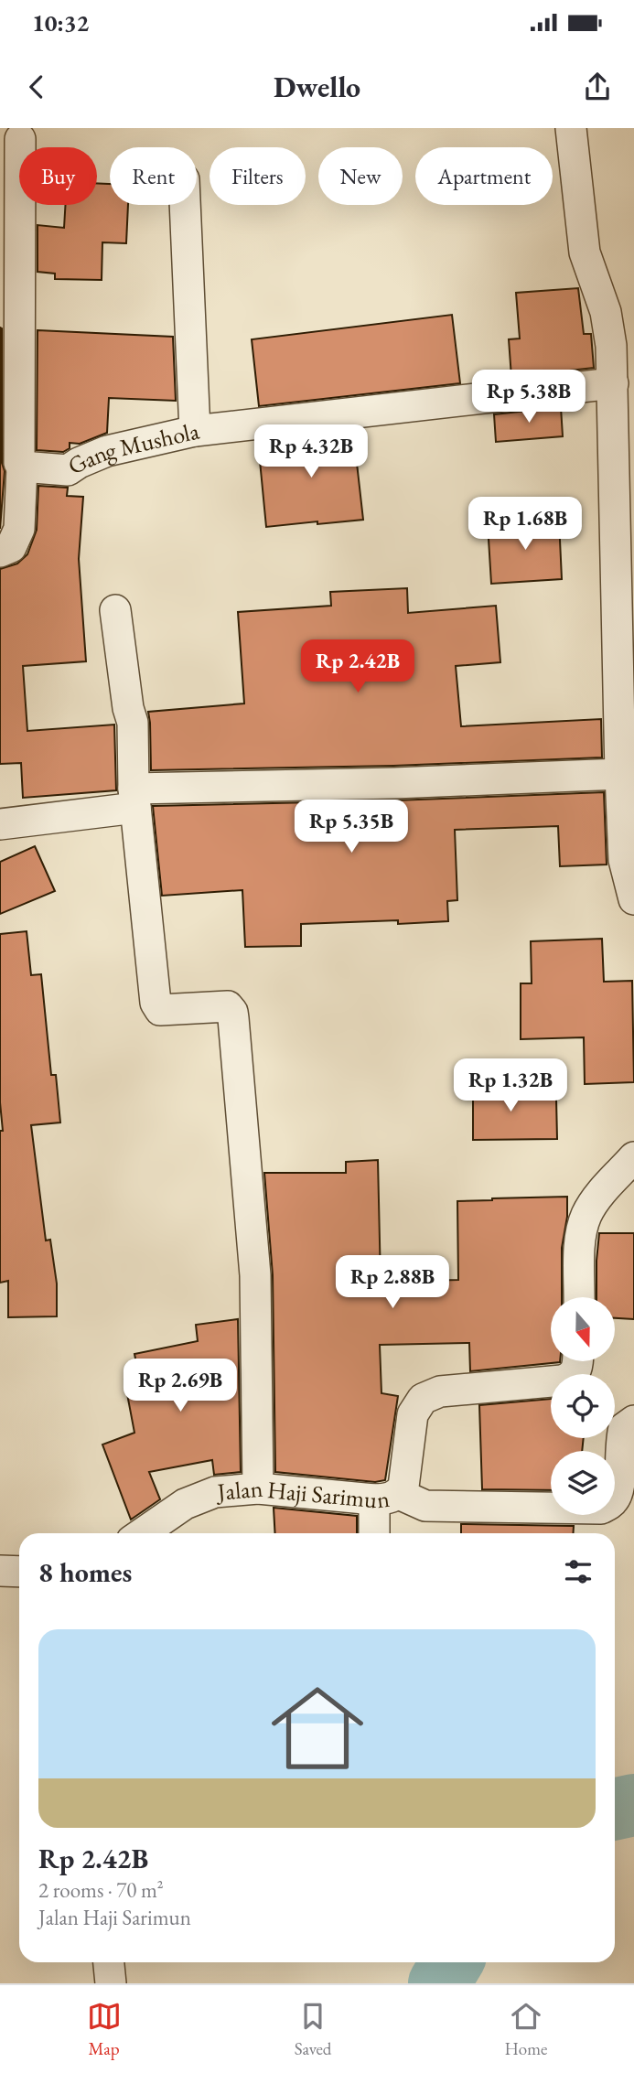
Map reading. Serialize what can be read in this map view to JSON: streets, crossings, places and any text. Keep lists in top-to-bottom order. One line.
{"streets":{"street":["Gang Mushola","Jalan Haji Sarimun"]},"north":"bottom","page":{"status":"10:32","header":"Dwello","chip":["Buy","Rent","Filters","New","Apartment"],"price":["Rp 5.38B","Rp 4.32B","Rp 1.68B","Rp 2.42B","Rp 5.35B","Rp 1.32B","Rp 2.88B","Rp 2.69B"],"heading":"8 homes","list":[{"name":"Rp 2.42B","note":"2 rooms · 70 m² · Jalan Haji Sarimun"}],"tabs":["Map","Saved","Home"]}}
